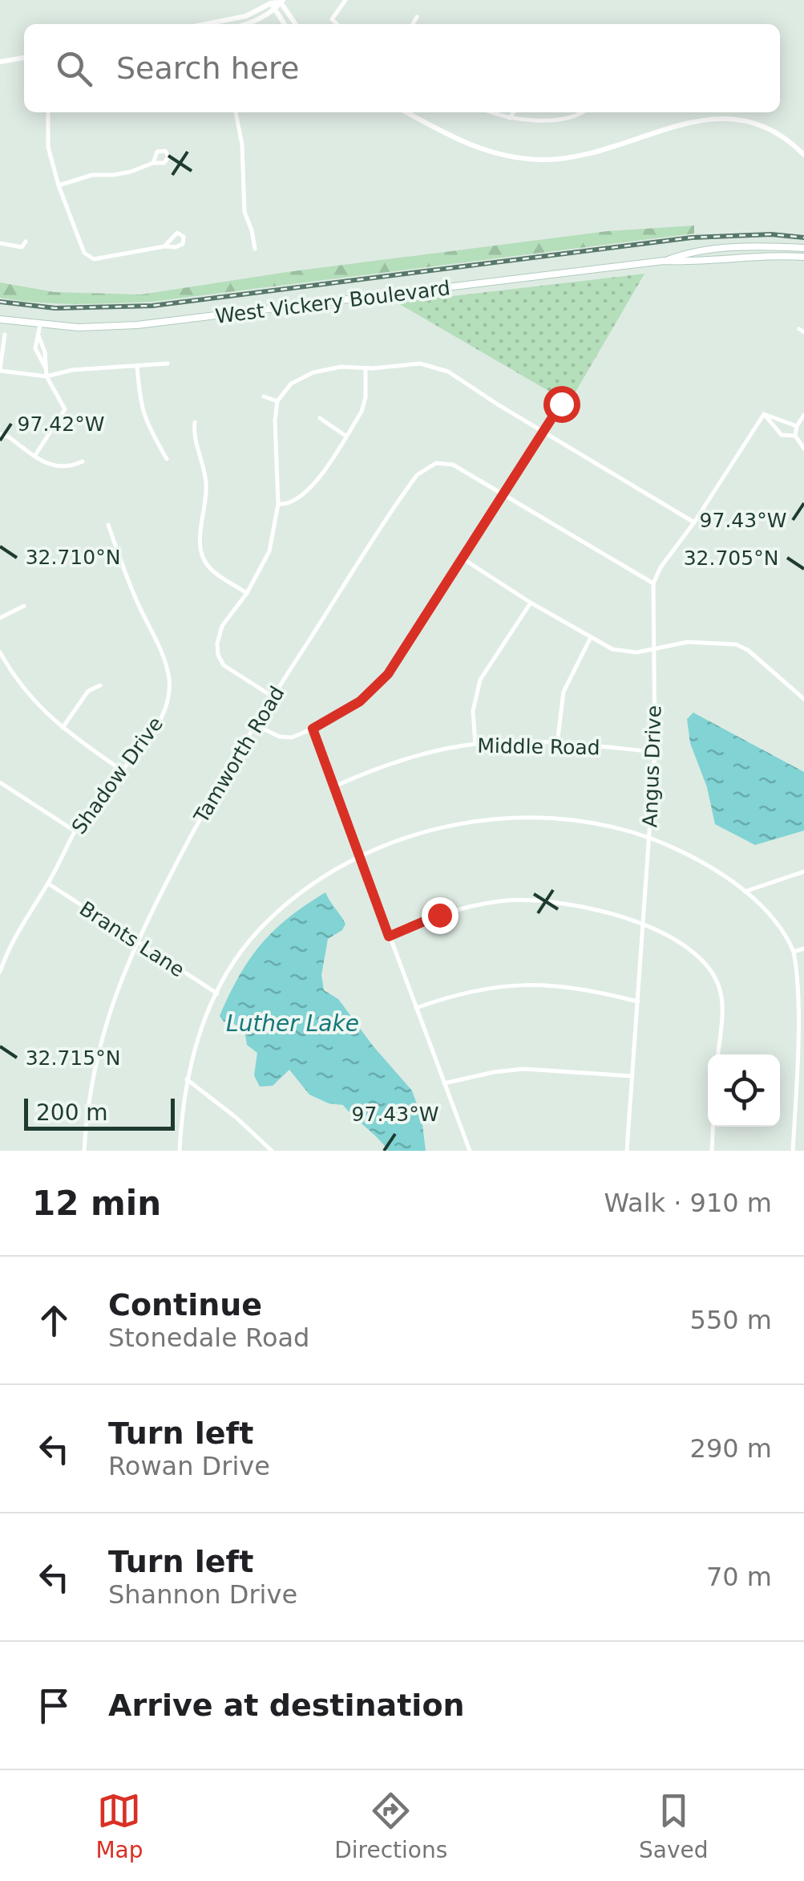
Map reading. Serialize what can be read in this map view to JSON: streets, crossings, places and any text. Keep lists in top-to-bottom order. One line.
{"streets":{"main road":["West Vickery Boulevard"],"street":["Middle Road","Tamworth Road","Angus Drive","Shadow Drive","Brants Lane"]},"crossings":[["Middle Road","Angus Drive"],["Tamworth Road","Angus Drive"],["Tamworth Road","Brants Lane"],["Shadow Drive","Brants Lane"]],"water":["Luther Lake"],"scale_bar":"200 m","page":{"search":"Search here","scale":"200 m","heading":["12 min","Walk · 910 m"],"list":[["Continue","Stonedale Road","550 m"],["Turn left","Rowan Drive","290 m"],["Turn left","Shannon Drive","70 m"],"Arrive at destination"],"nav":["Map","Directions","Saved"]},"coordinates":["97.42°W","97.43°W","32.710°N","32.705°N","32.715°N"]}
